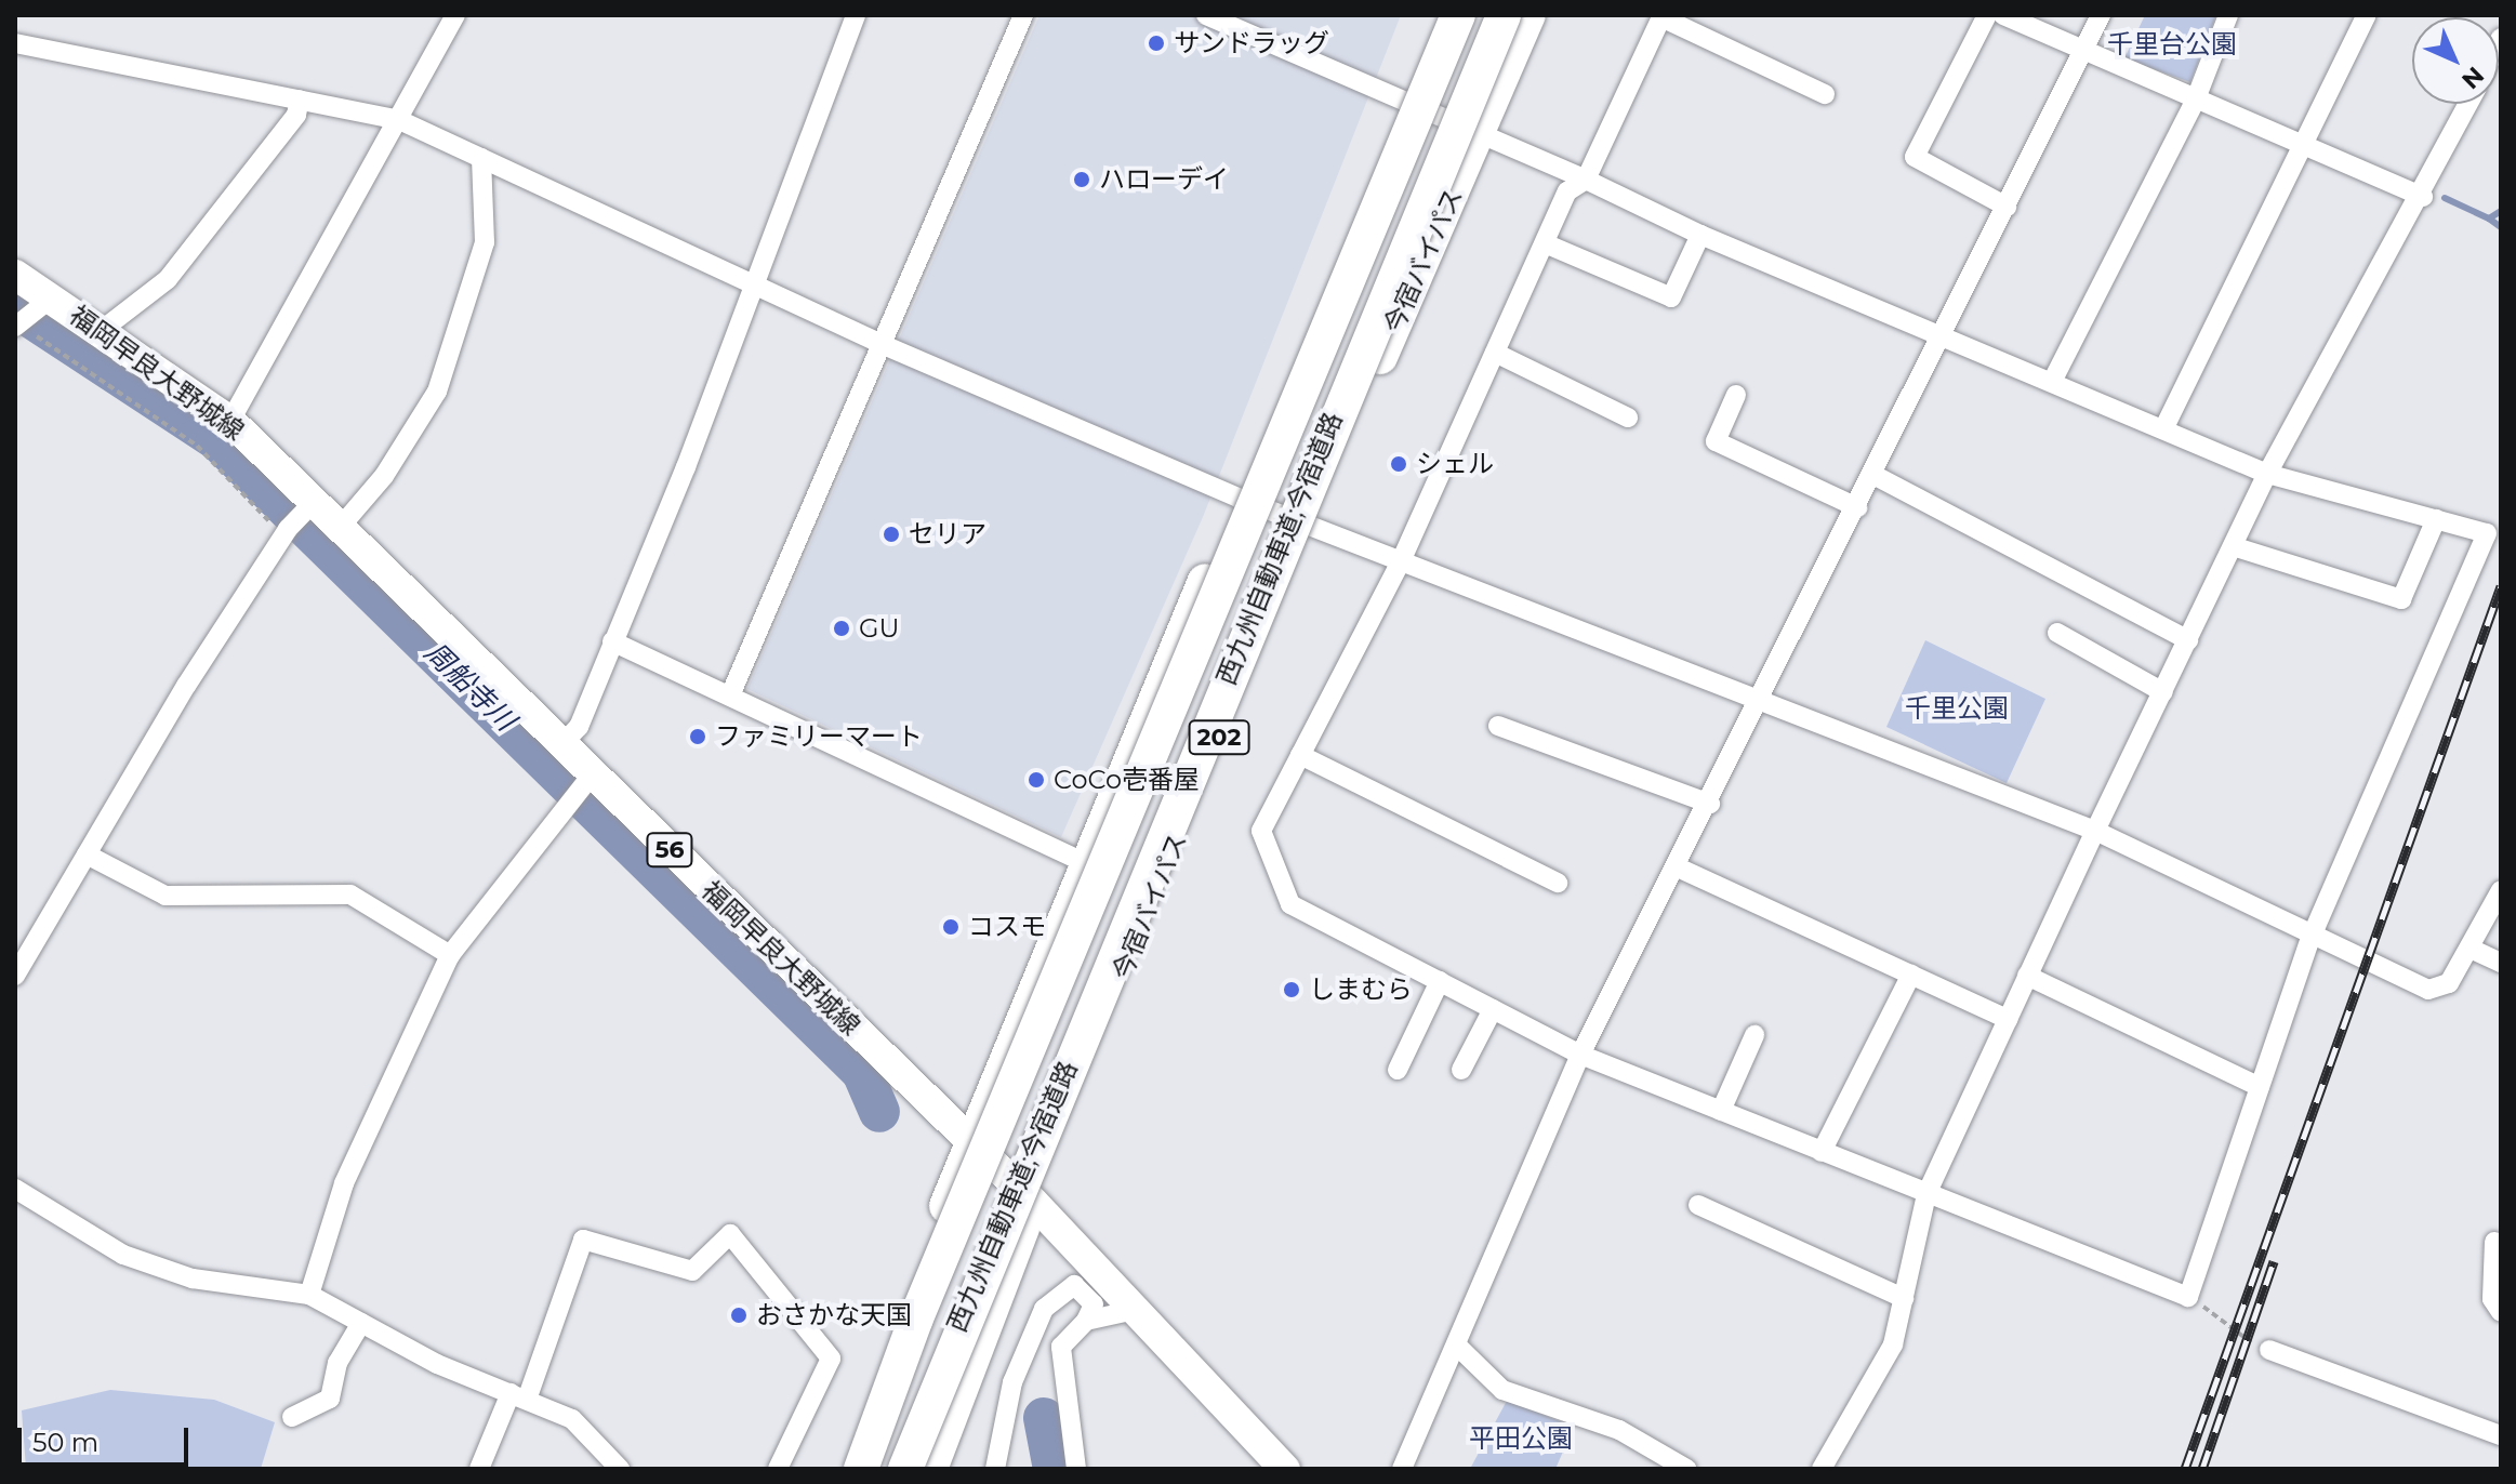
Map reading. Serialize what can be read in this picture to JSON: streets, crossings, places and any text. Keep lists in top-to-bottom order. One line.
{"streets":{"highway":["今宿バイパス","西九州自動車道;今宿道路","202"],"main road":["福岡早良大野城線","56"]},"crossings":[["今宿バイパス","福岡早良大野城線"],["福岡早良大野城線","202"]],"water":["周船寺川"],"parks":["千里台公園","千里公園","平田公園"],"places":["サンドラッグ","ハローデイ","シェル","セリア","GU","ファミリーマート","CoCo壱番屋","コスモ","しまむら","おさかな天国"],"scale_bar":"50 m","north":"bottom right"}
